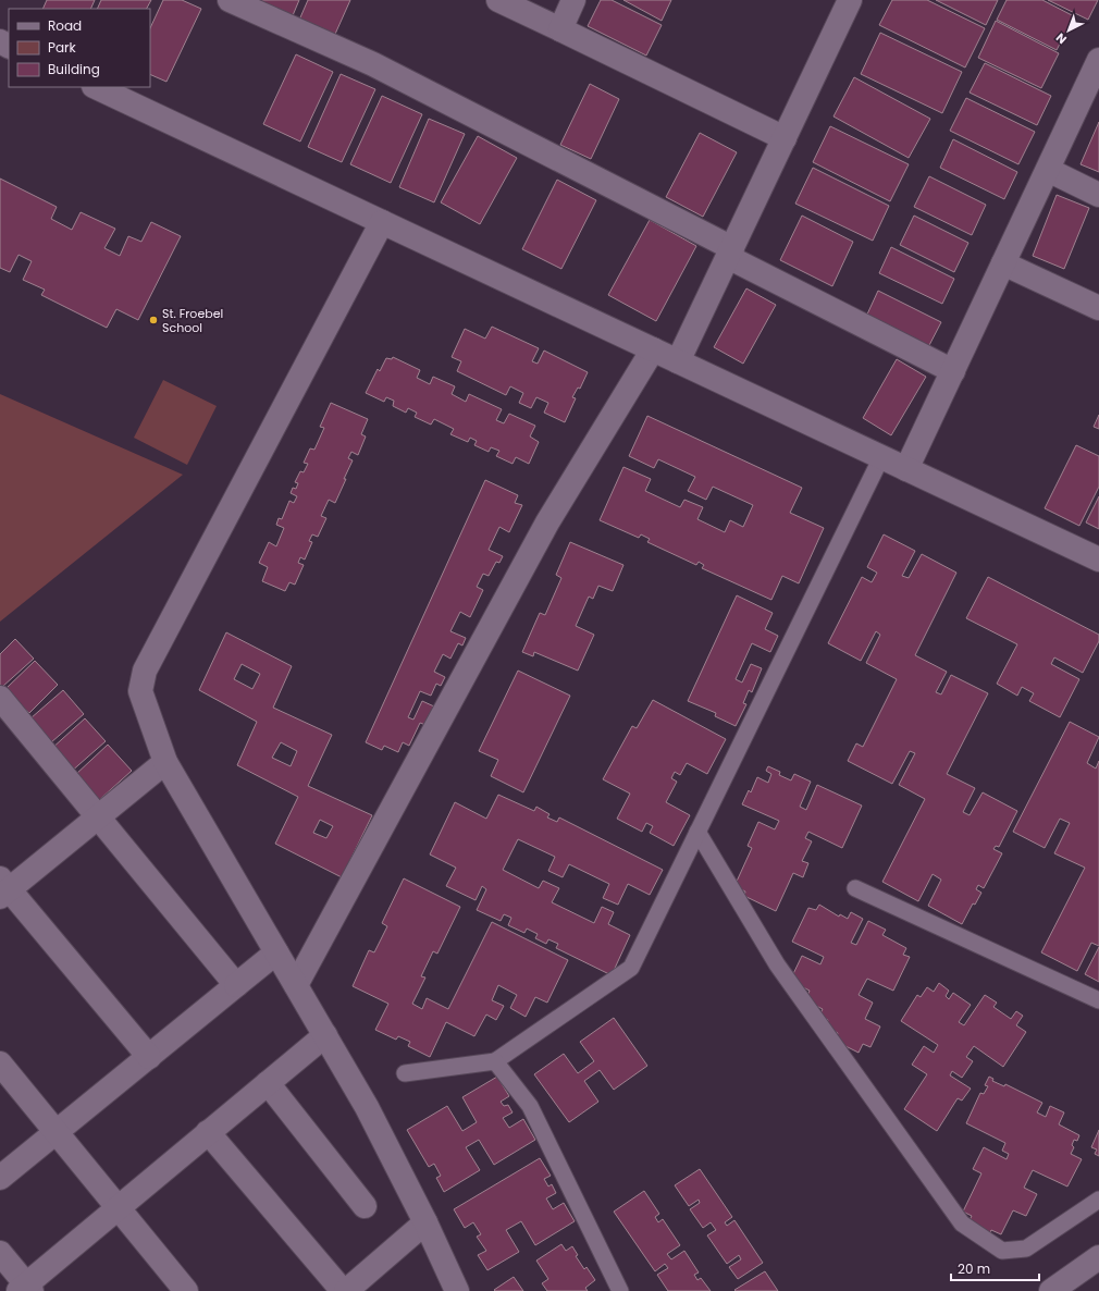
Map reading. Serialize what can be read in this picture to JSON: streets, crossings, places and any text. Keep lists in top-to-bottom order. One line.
{"places":["St. Froebel School"],"legend":["Road","Park","Building"],"scale_bar":"20 m","north":"bottom left"}
